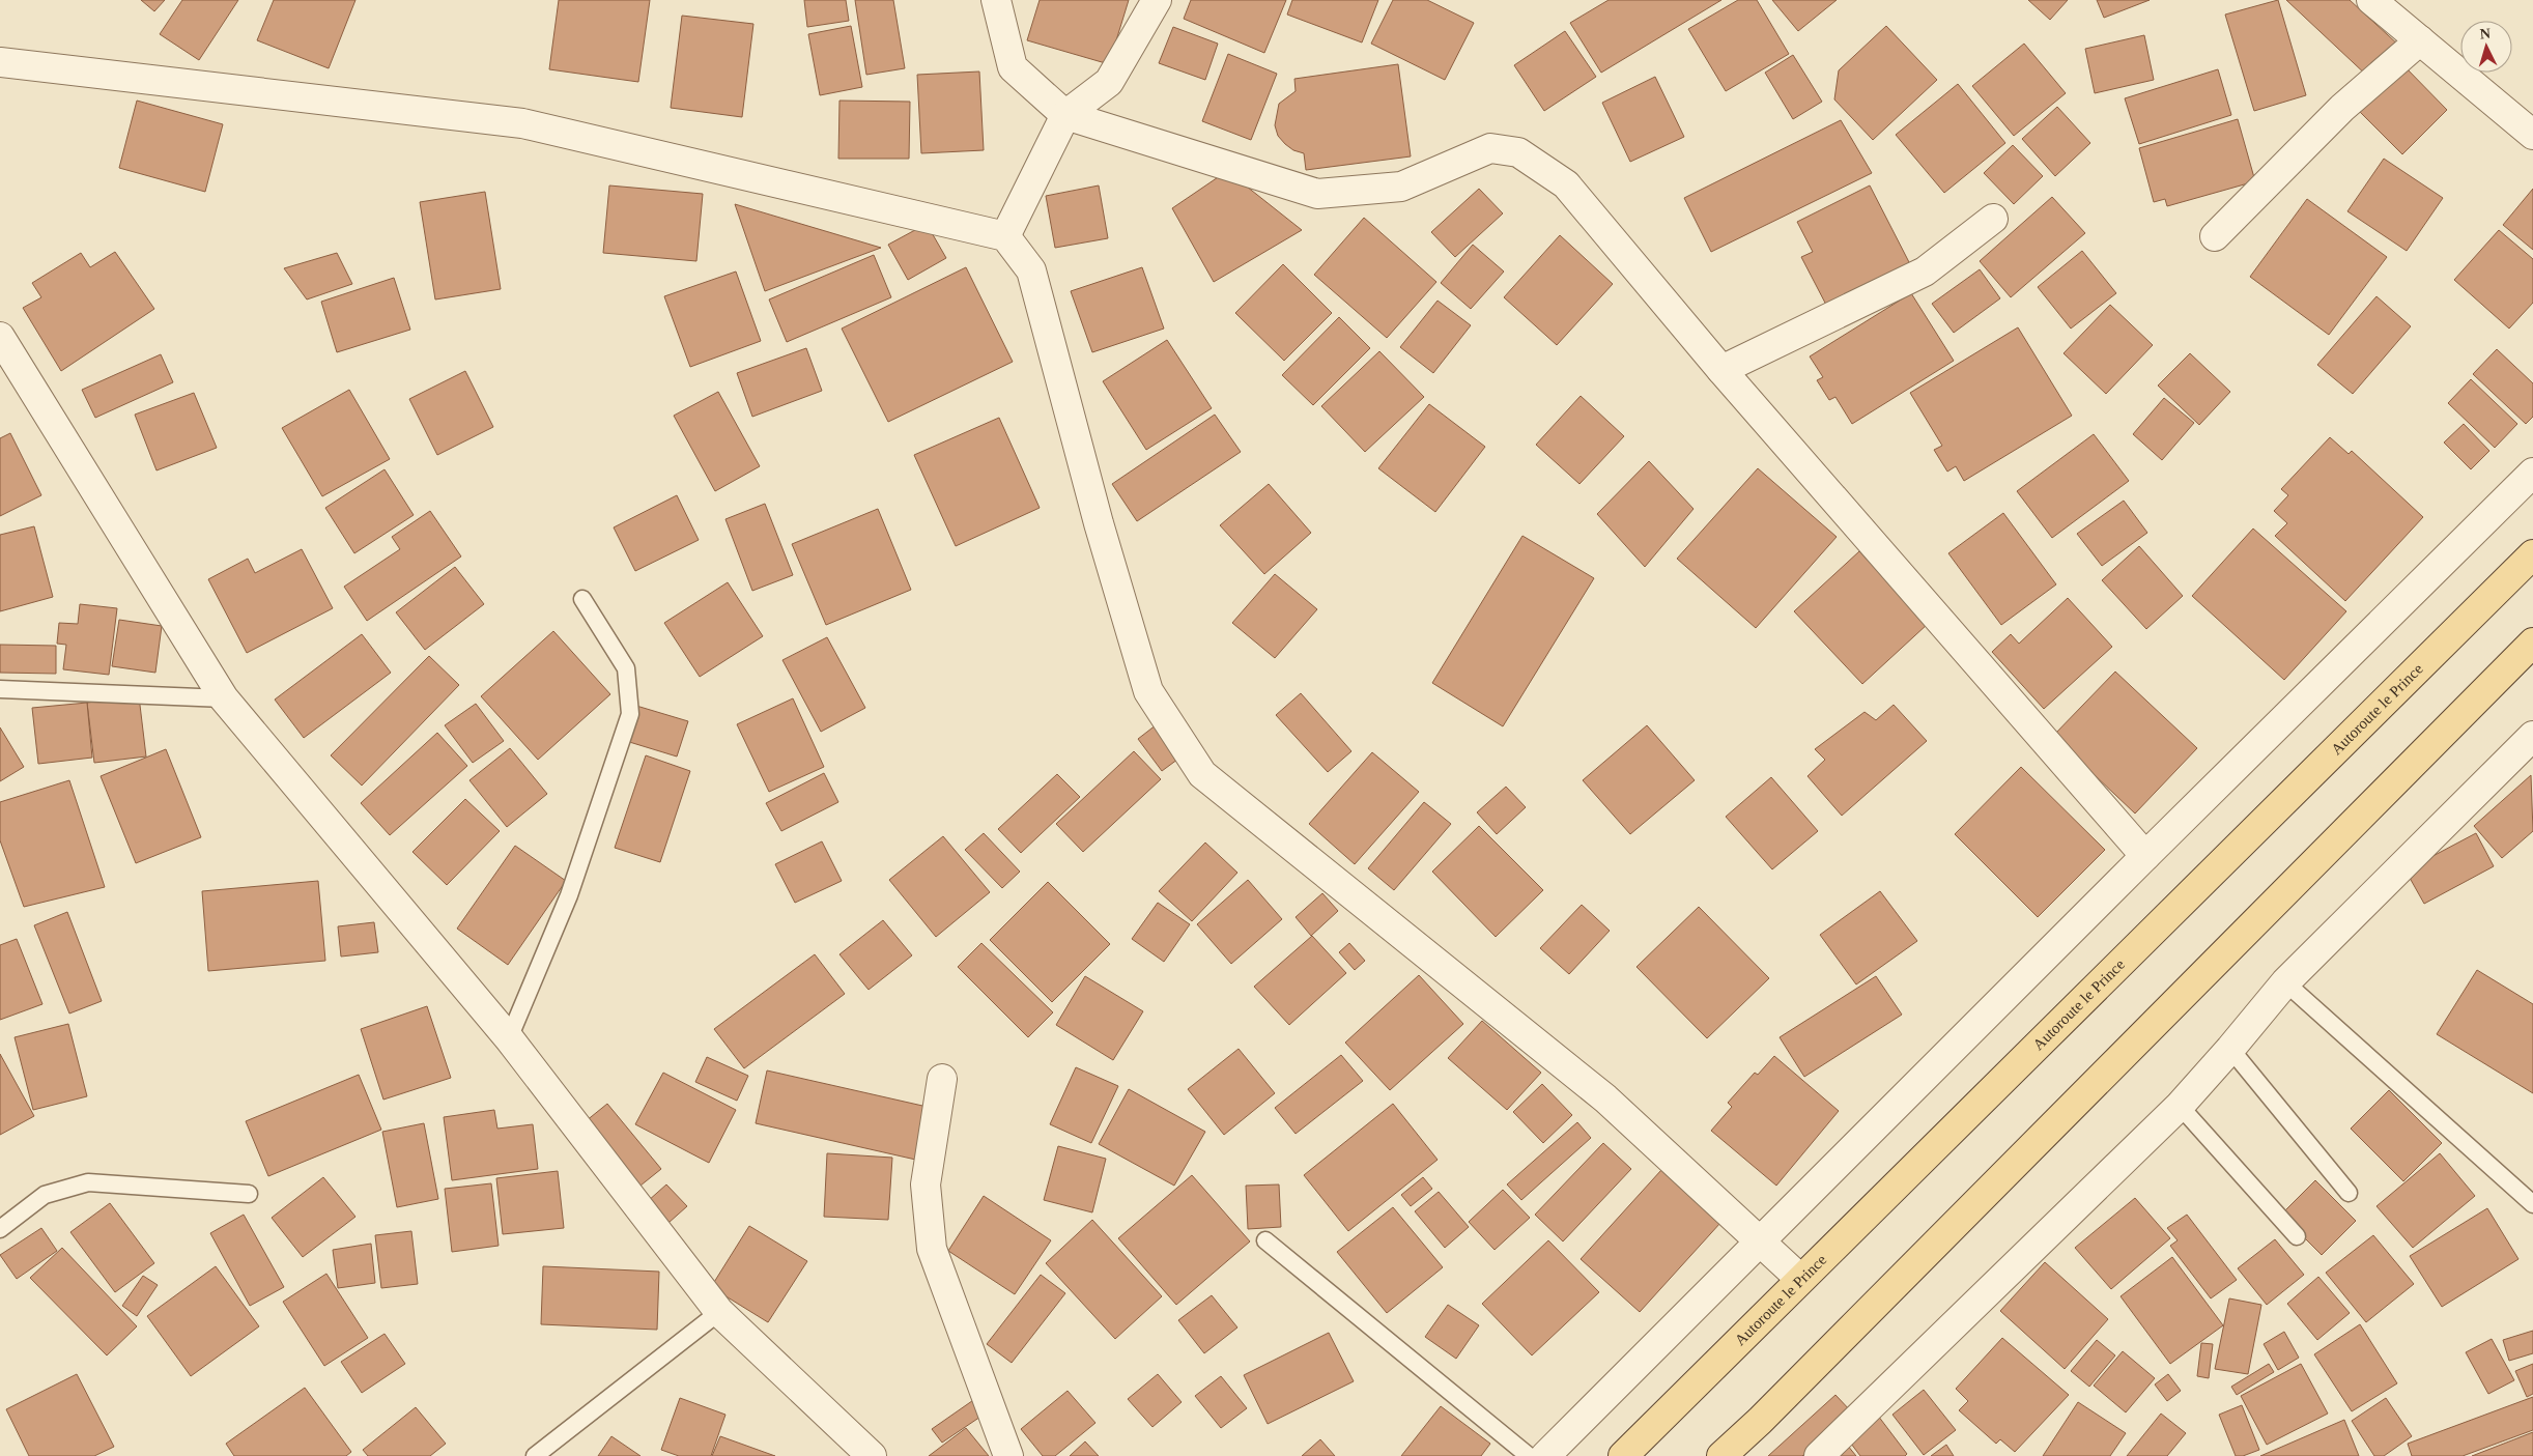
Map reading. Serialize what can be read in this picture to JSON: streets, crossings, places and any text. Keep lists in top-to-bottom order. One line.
{"streets":{"main road":["Autoroute le Prince"]},"north":"top"}
